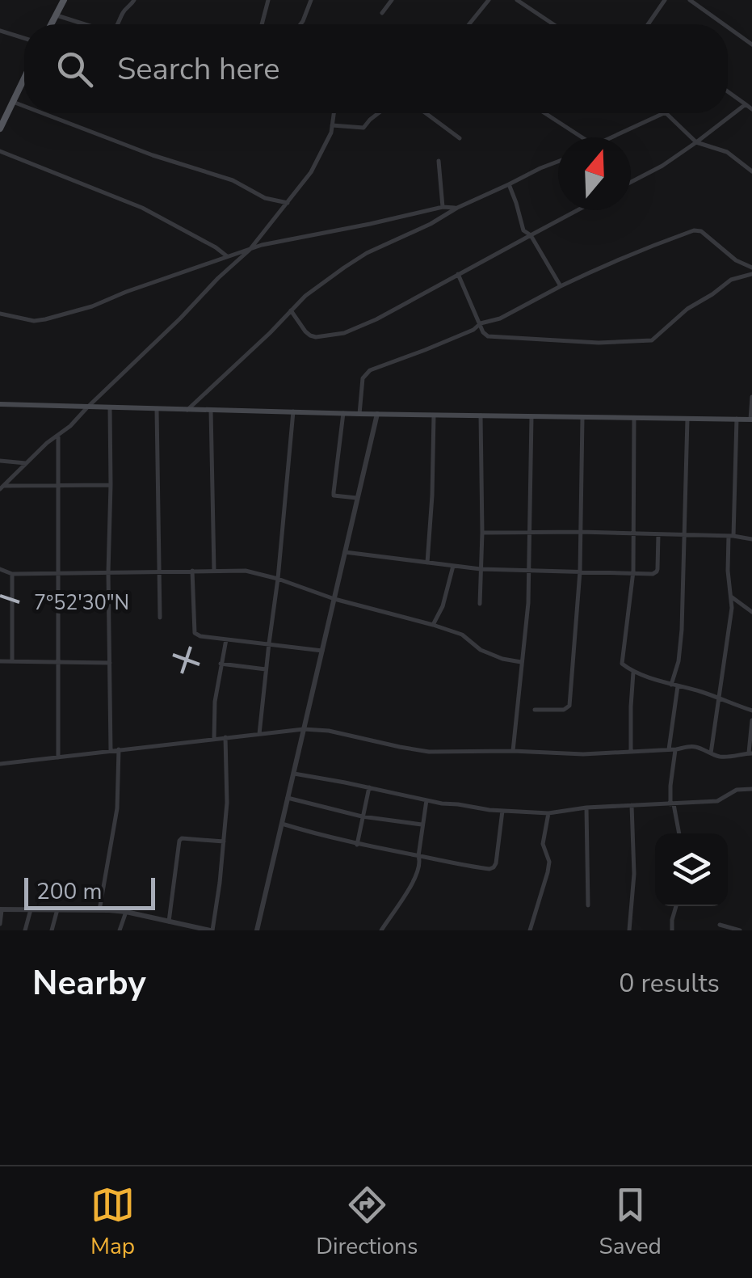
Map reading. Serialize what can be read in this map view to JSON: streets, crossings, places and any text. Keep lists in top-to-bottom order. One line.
{"scale_bar":"200 m","north":"top","page":{"search":"Search here","scale":"200 m","heading":["Nearby","0 results"],"nav":["Map","Directions","Saved"]},"coordinates":["7°52'30\"N"]}
